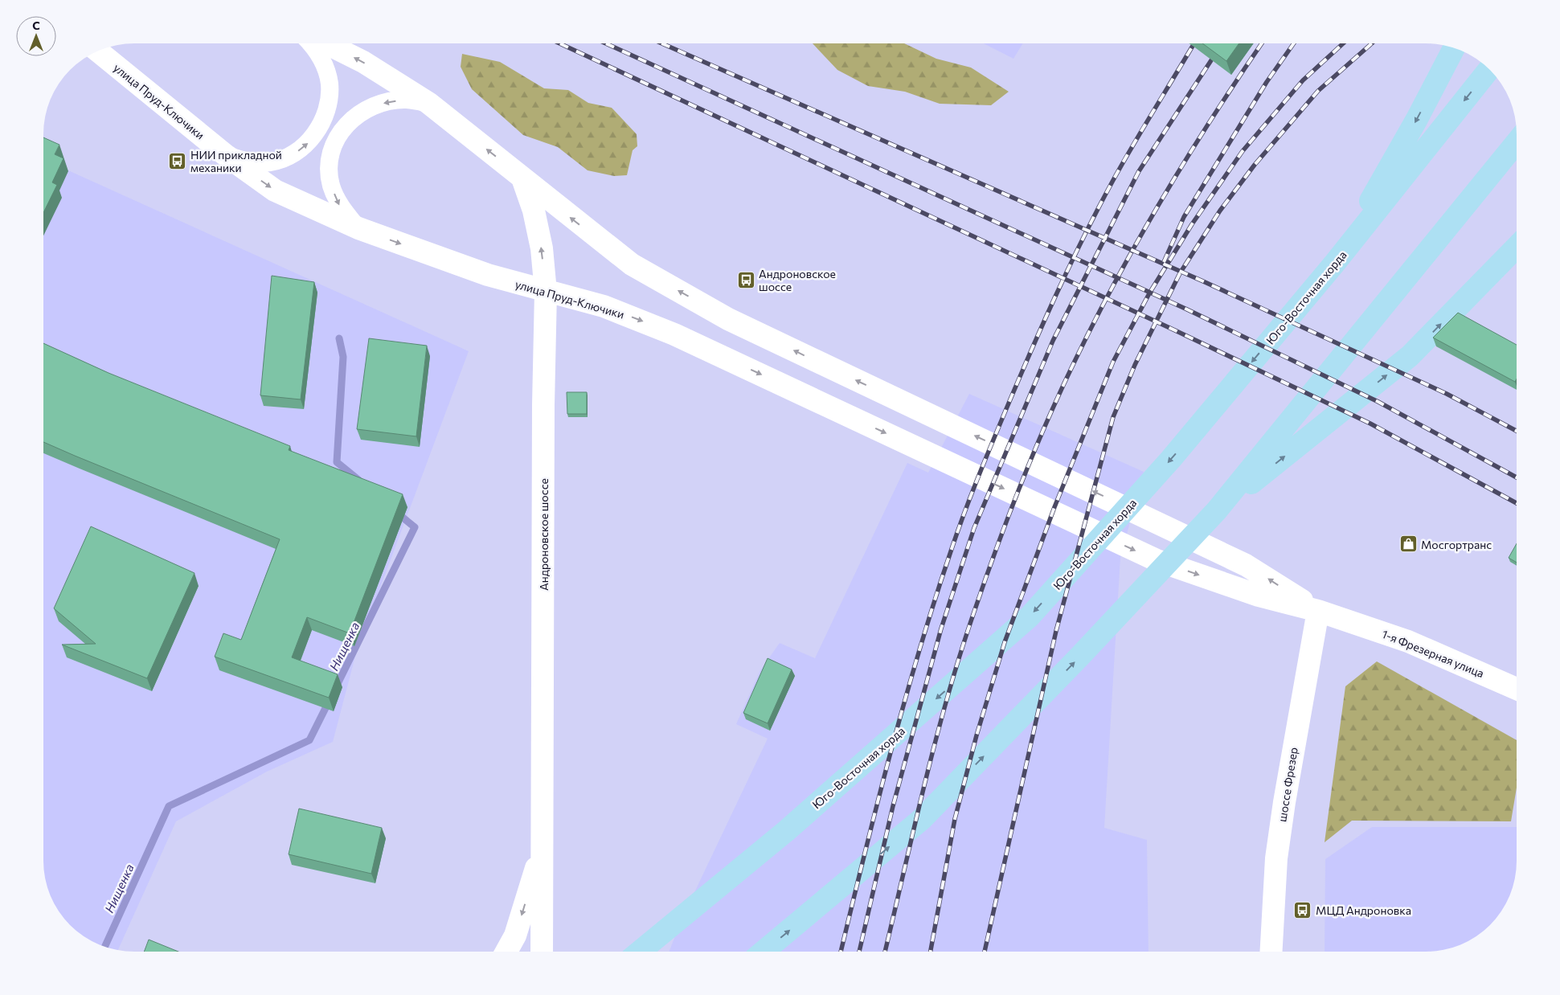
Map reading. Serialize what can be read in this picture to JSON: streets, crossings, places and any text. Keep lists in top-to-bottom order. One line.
{"streets":{"main road":["Юго-Восточная хорда"],"street":["улица Пруд-Ключики","Андроновское шоссе","1-я Фрезерная улица","шоссе Фрезер"]},"crossings":[["улица Пруд-Ключики","Андроновское шоссе"],["улица Пруд-Ключики","1-я Фрезерная улица"],["Андроновское шоссе","1-я Фрезерная улица"],["1-я Фрезерная улица","шоссе Фрезер"]],"one_way":["улица Пруд-Ключики"],"water":["Нищенка"],"places":{"bus stop":["НИИ прикладной механики","Андроновское шоссе","МЦД Андроновка"],"shop":["Мосгортранс"]},"north":"top"}
